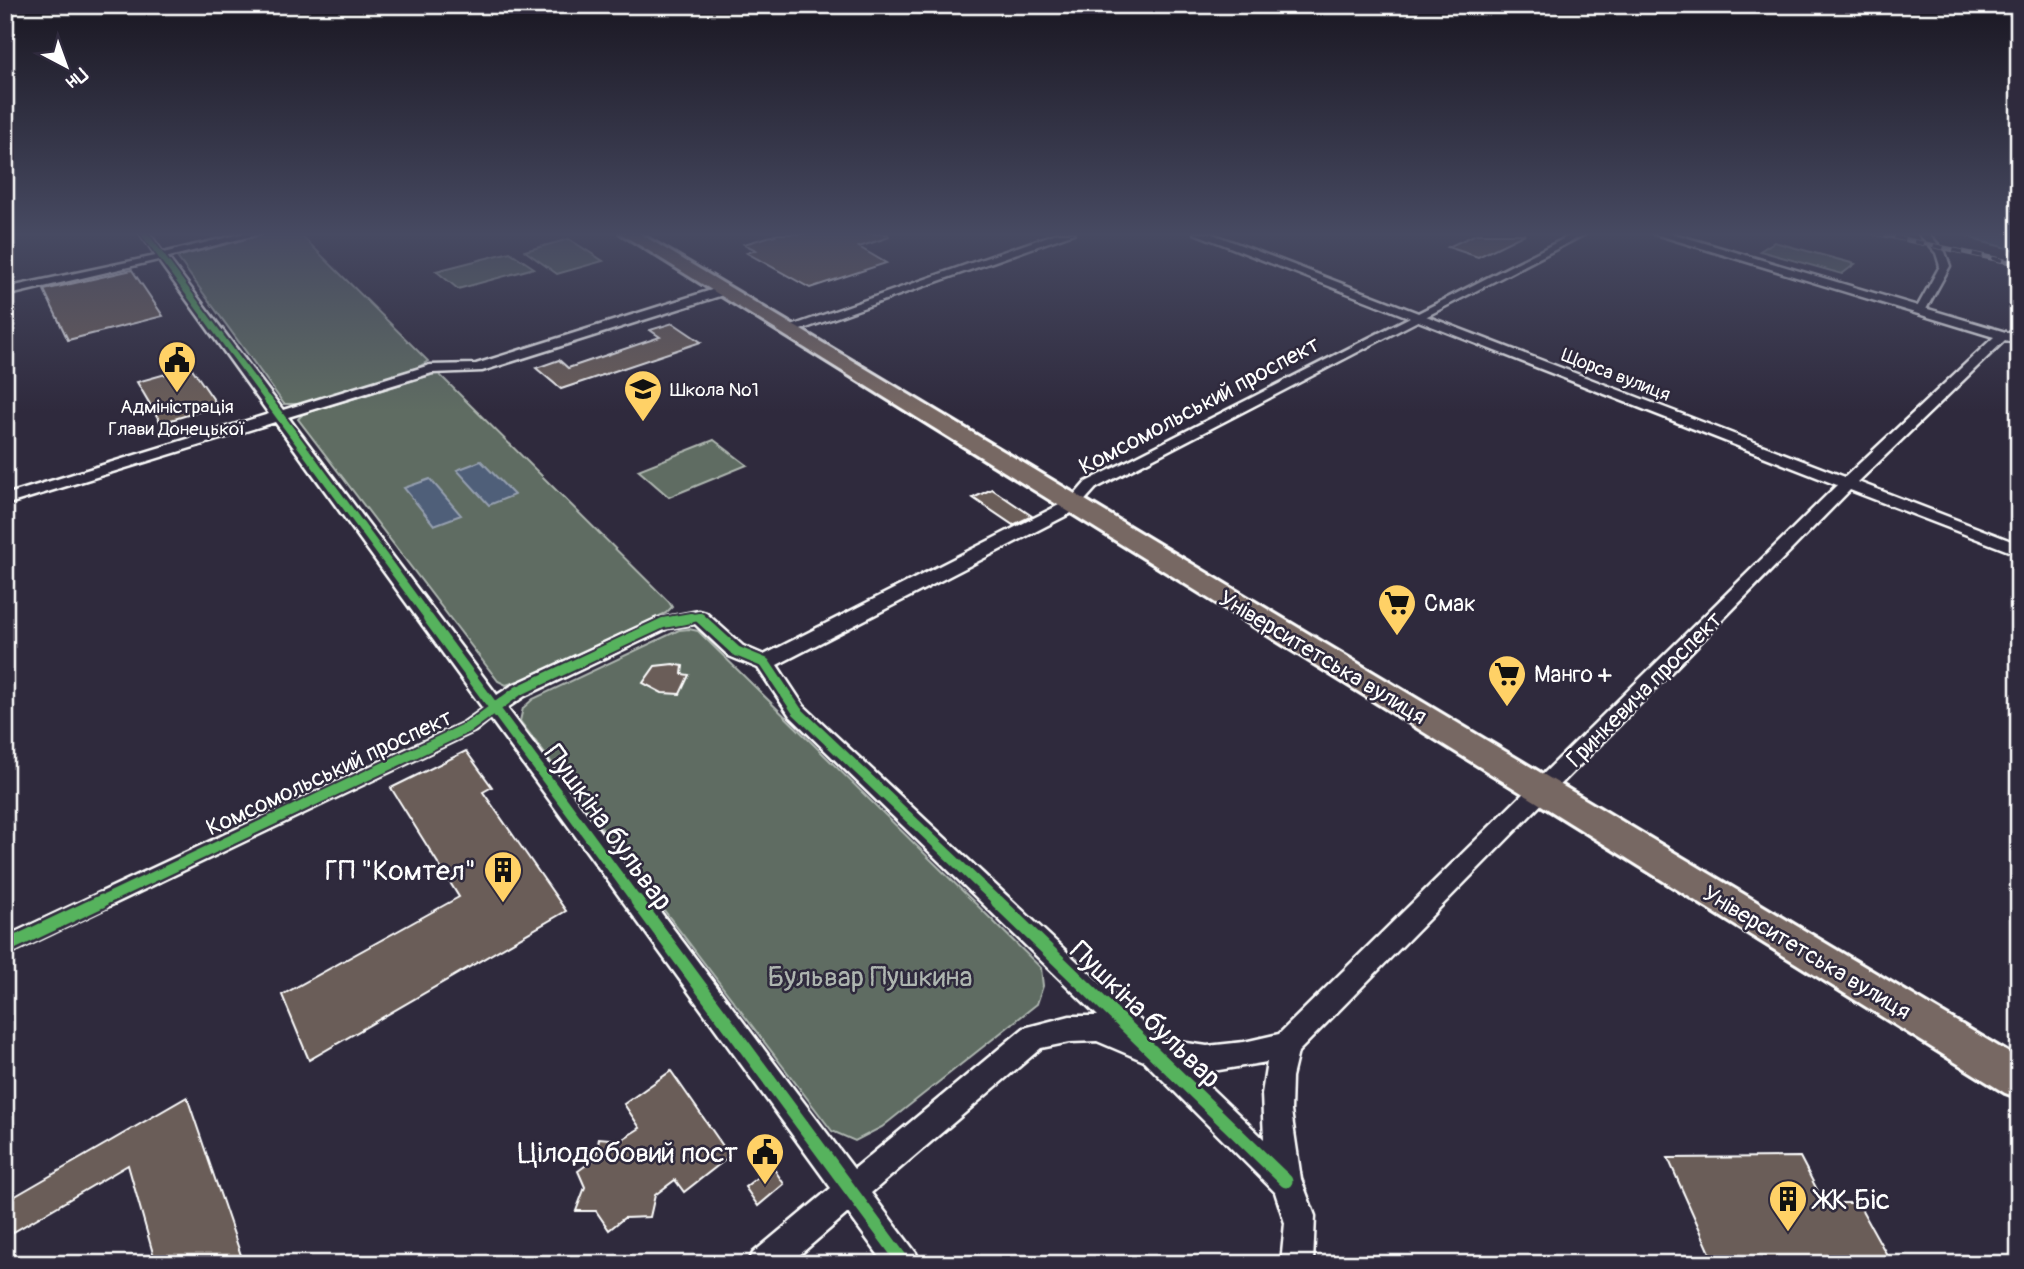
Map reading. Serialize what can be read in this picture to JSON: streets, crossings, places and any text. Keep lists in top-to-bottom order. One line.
{"streets":{"main road":["Університетська вулиця"],"street":["Щорса вулиця","Комсомольський проспект","Гринкевича проспект","Пушкіна бульвар"]},"crossings":[["Щорса вулиця","Комсомольський проспект"],["Щорса вулиця","Гринкевича проспект"],["Комсомольський проспект","Університетська вулиця"],["Комсомольський проспект","Пушкіна бульвар"],["Університетська вулиця","Гринкевича проспект"],["Гринкевича проспект","Пушкіна бульвар"]],"parks":["Бульвар Пушкина"],"places":{"public building":["Адміністрація Глави Донецької","Цілодобовий пост"],"school or university":["Школа №1"],"supermarket":["Смак","Манго +"],"building":["ГП \"Комтел\"","ЖК Біс"]},"north":"bottom right"}
